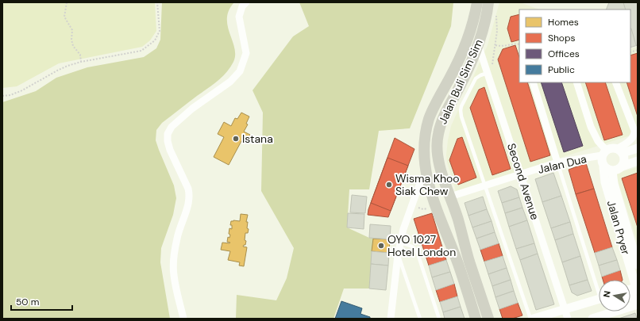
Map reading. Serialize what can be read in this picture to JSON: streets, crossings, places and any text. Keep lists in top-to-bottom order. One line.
{"streets":{"main road":["Jalan Buli Sim Sim"],"street":["Jalan Dua","Second Avenue","Jalan Pryer"]},"crossings":[["Jalan Buli Sim Sim","Jalan Dua"],["Jalan Buli Sim Sim","Second Avenue"],["Jalan Dua","Second Avenue"],["Jalan Dua","Jalan Pryer"]],"places":["Istana","Wisma Khoo Siak Chew","OYO 1027 Hotel London"],"legend":["Homes","Shops","Offices","Public"],"scale_bar":"50 m","north":"left"}
